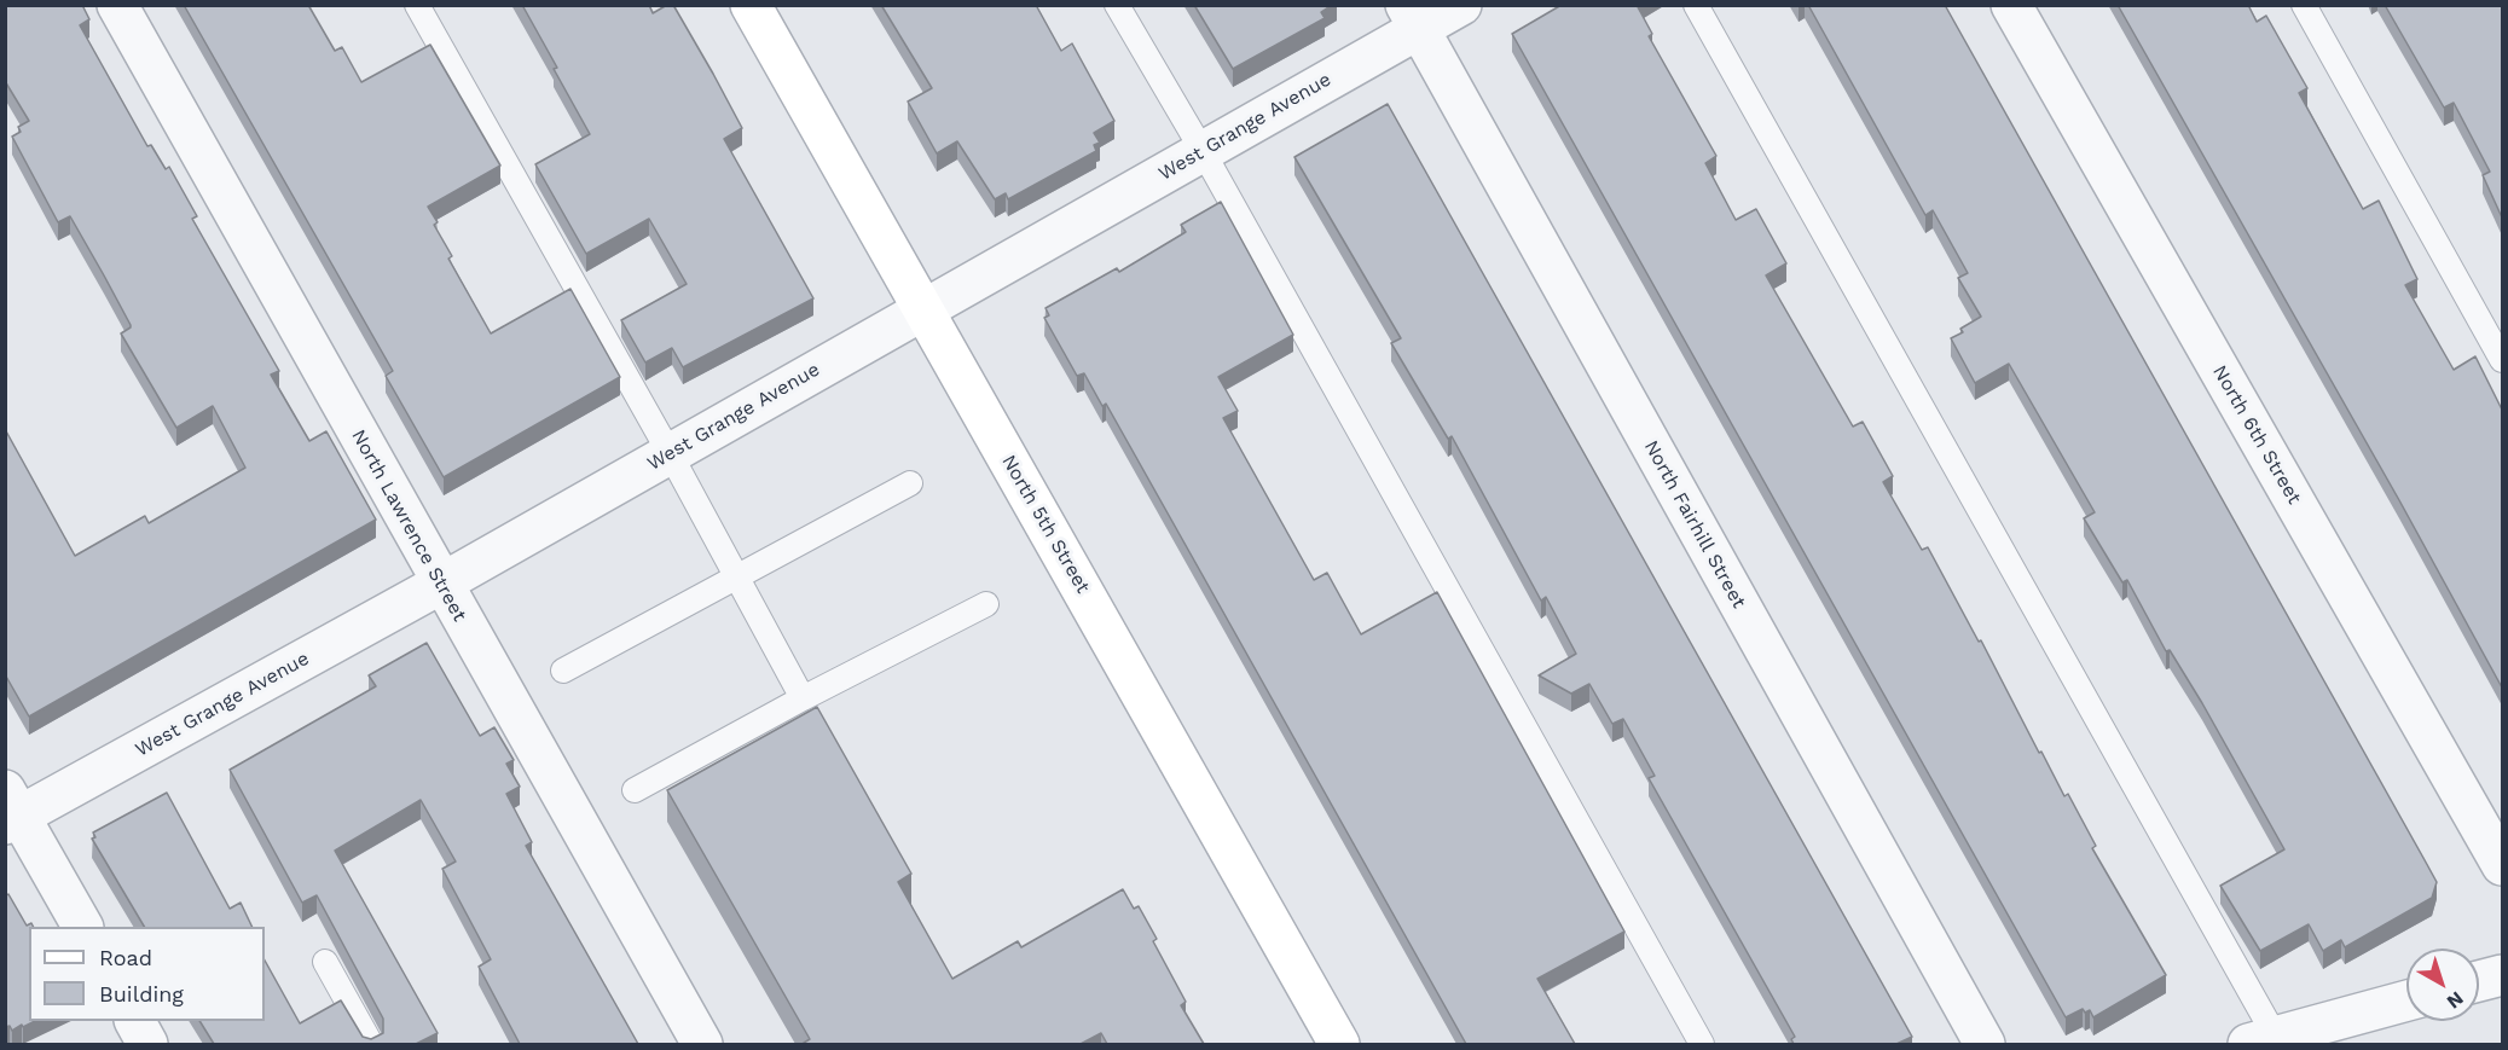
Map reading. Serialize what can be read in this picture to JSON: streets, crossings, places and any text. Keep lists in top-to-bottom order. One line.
{"streets":{"street":["West Grange Avenue","North 6th Street","North 5th Street","North Fairhill Street","North Lawrence Street"]},"crossings":[["West Grange Avenue","North 5th Street"],["West Grange Avenue","North Fairhill Street"],["West Grange Avenue","North Lawrence Street"]],"legend":["Road","Building"],"north":"bottom right"}
